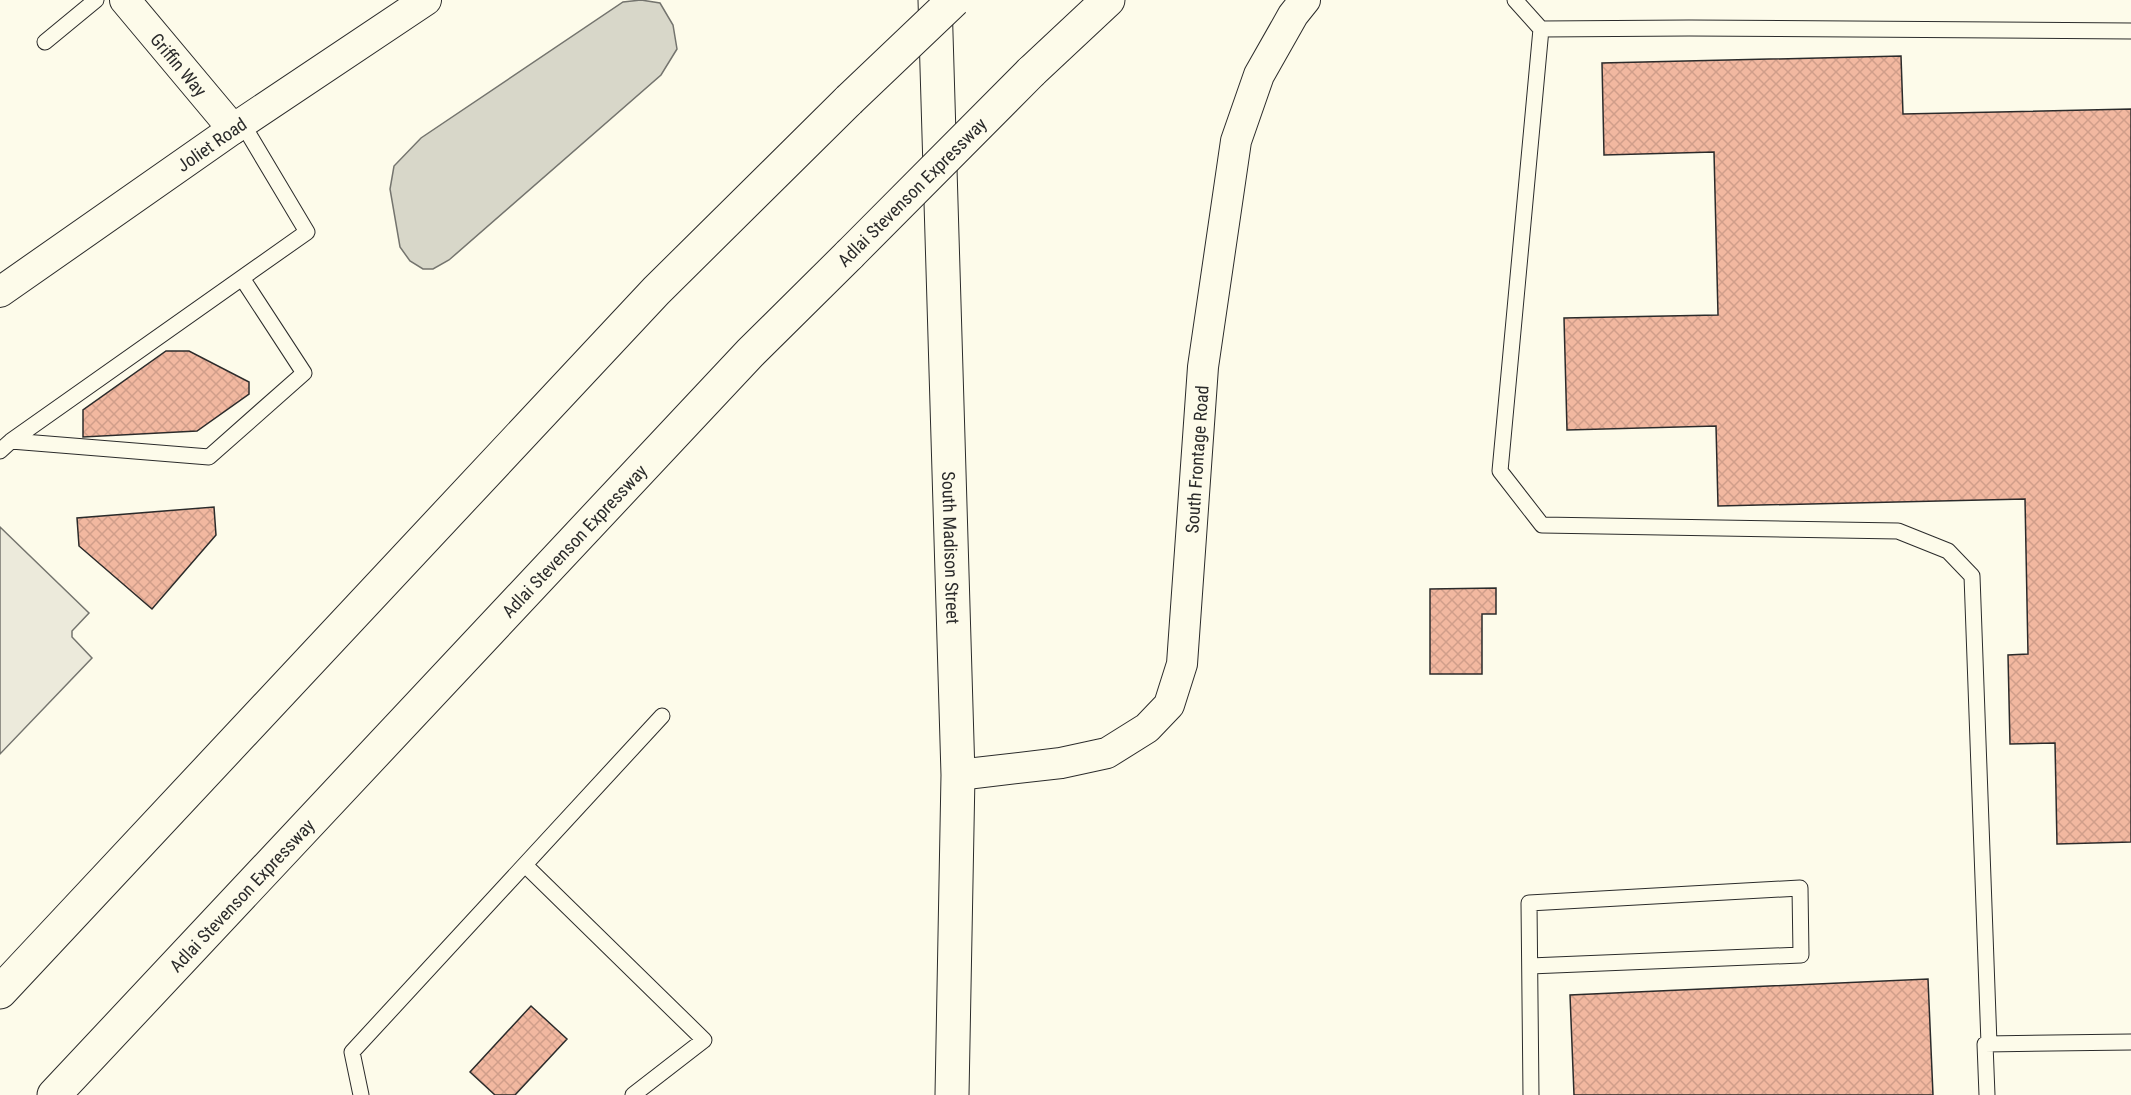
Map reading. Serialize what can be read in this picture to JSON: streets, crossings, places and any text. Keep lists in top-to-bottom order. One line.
{"streets":{"main road":["Adlai Stevenson Expressway","South Madison Street"],"street":["Griffin Way","Joliet Road","South Frontage Road"]},"crossings":[["Griffin Way","Joliet Road"],["South Frontage Road","South Madison Street"]]}
